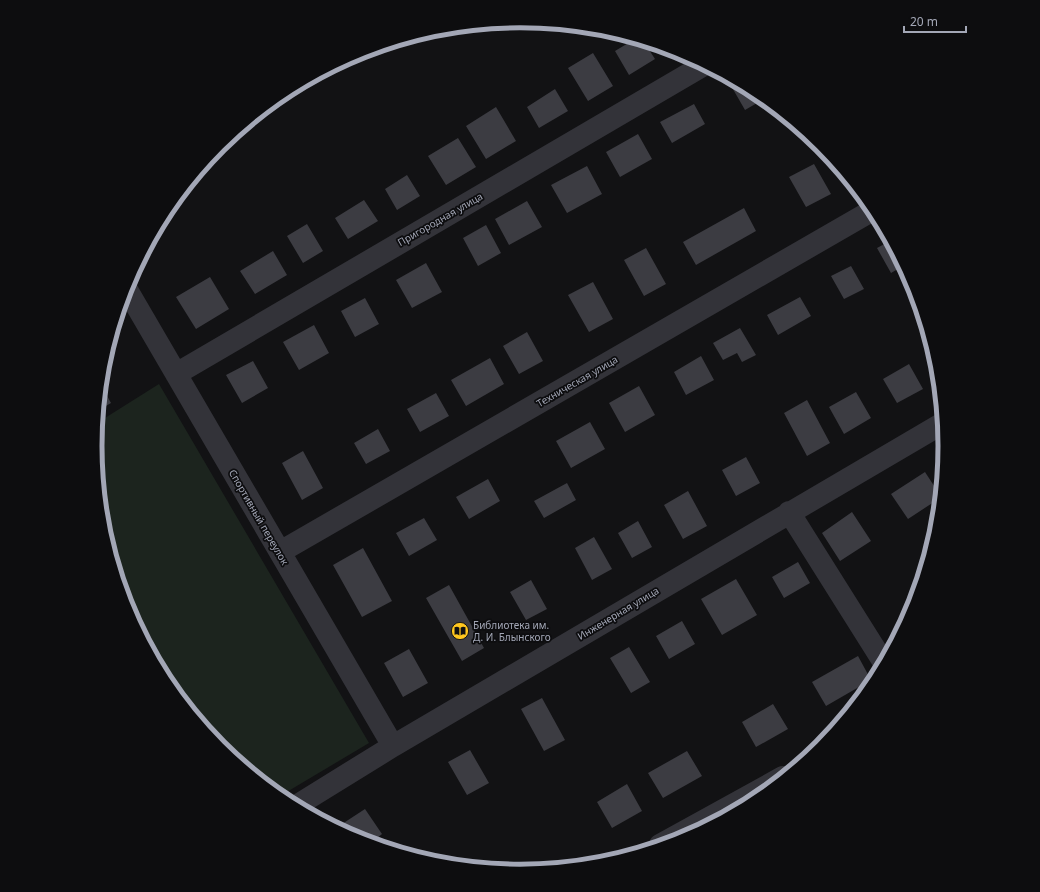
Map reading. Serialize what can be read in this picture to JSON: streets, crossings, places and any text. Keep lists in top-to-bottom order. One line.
{"streets":{"street":["Пригородная улица","Техническая улица","Спортивный переулок","Инженерная улица"]},"crossings":[["Пригородная улица","Спортивный переулок"],["Техническая улица","Спортивный переулок"],["Спортивный переулок","Инженерная улица"]],"places":{"library":["Библиотека им. Д. И. Блынского"]},"scale_bar":"20 m"}
